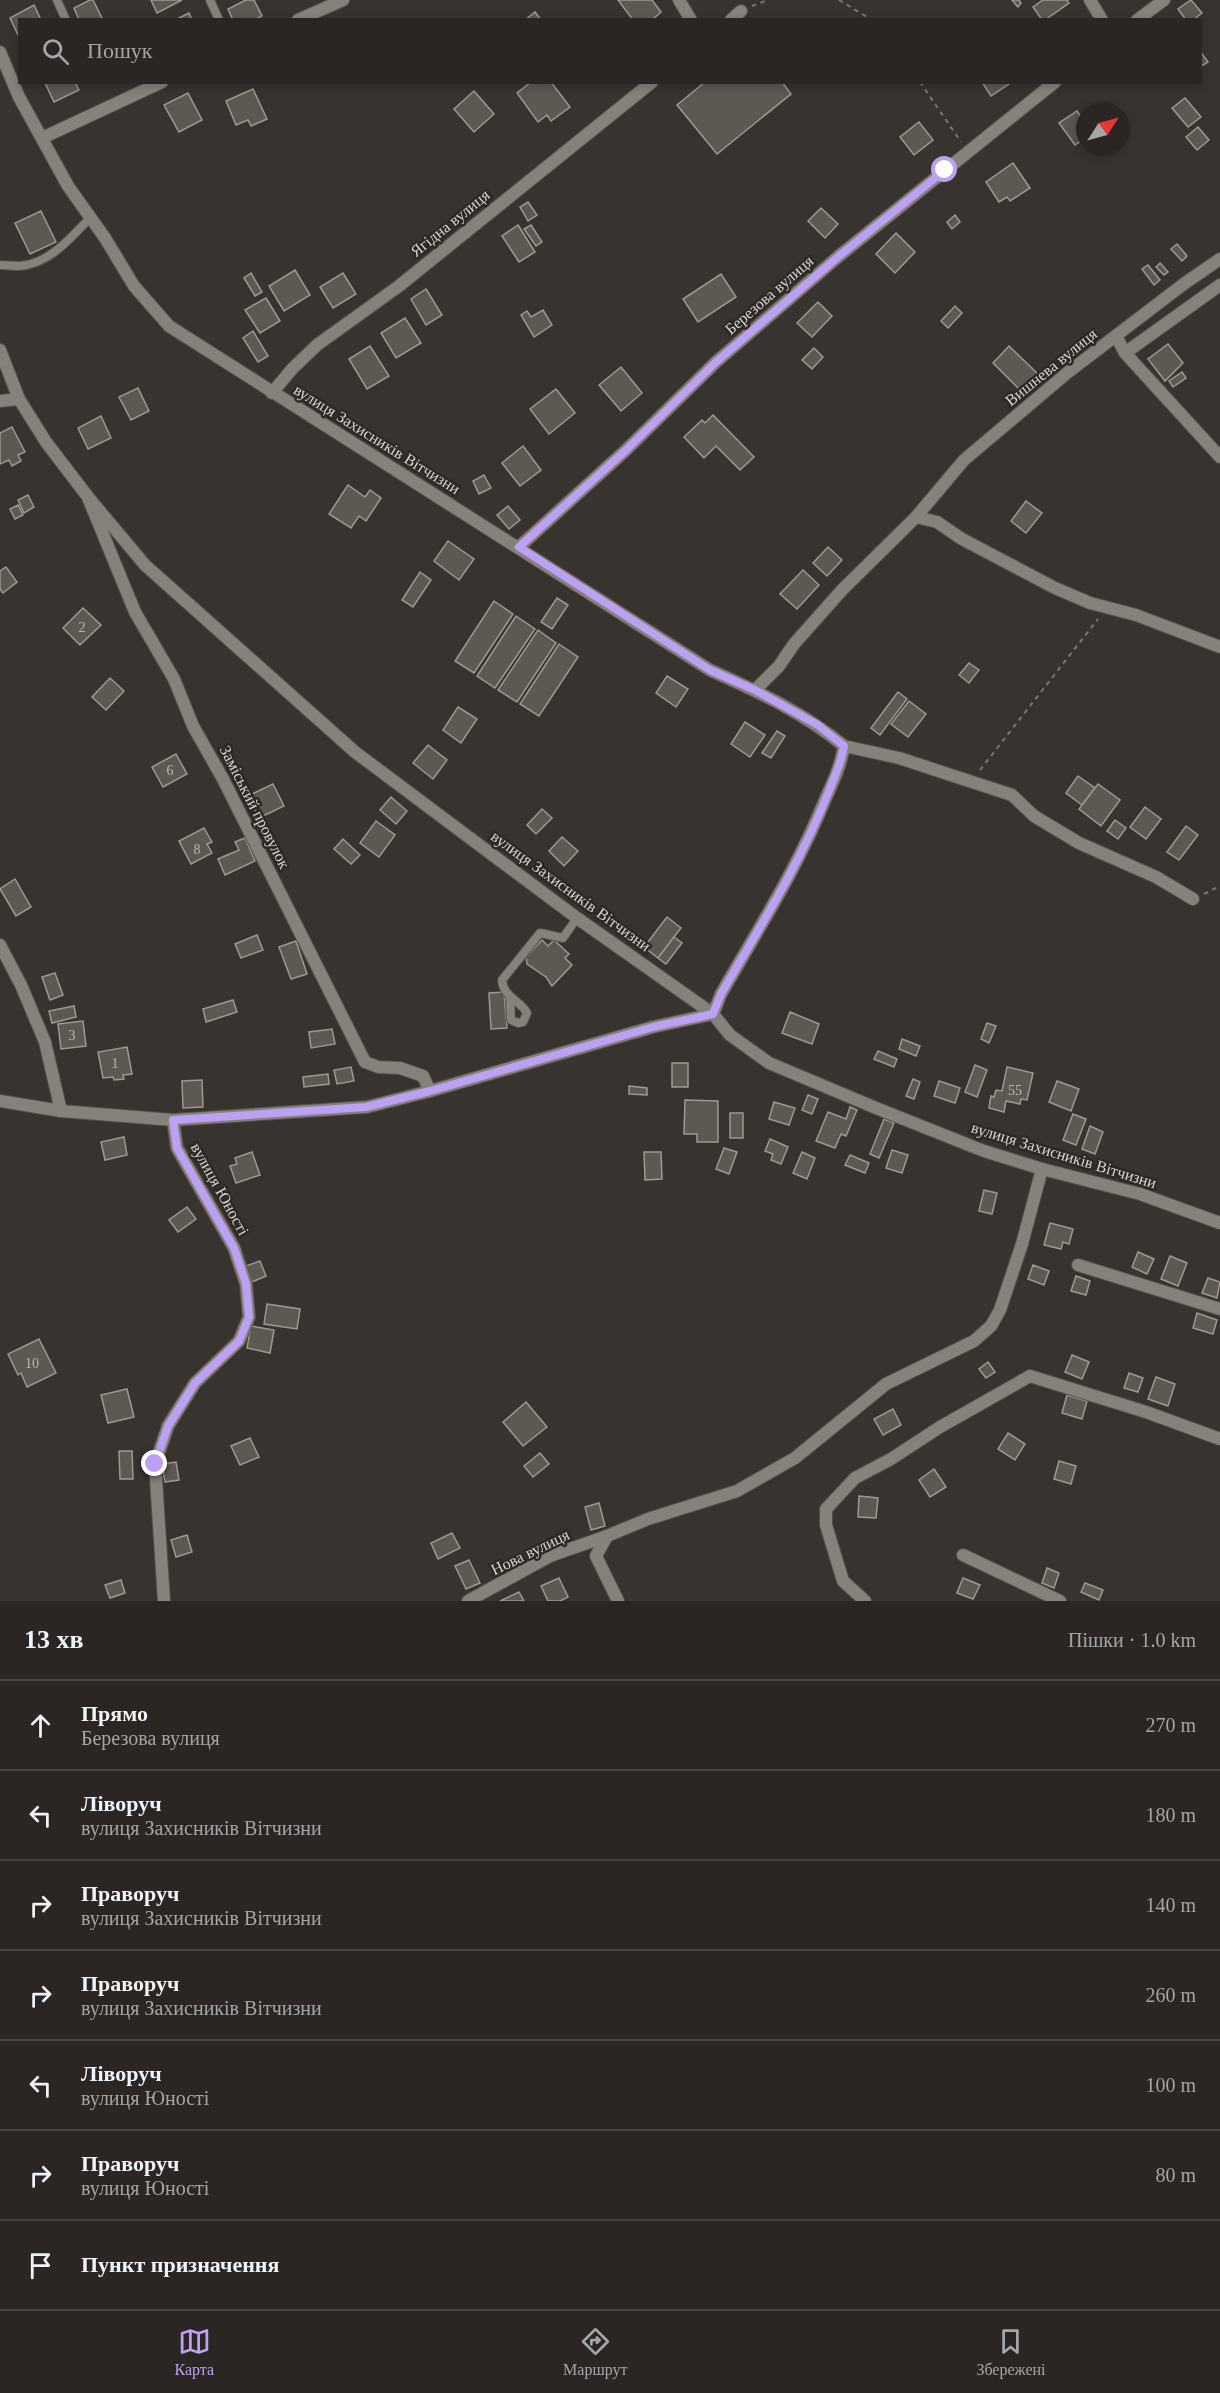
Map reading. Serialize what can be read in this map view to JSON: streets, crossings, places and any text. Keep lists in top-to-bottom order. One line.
{"streets":{"street":["Ягідна вулиця","Березова вулиця","Вишнева вулиця","вулиця Захисників Вітчизни","Заміський провулок","вулиця Юності","Нова вулиця"]},"crossings":[["Ягідна вулиця","вулиця Захисників Вітчизни"],["Березова вулиця","вулиця Захисників Вітчизни"],["Вишнева вулиця","вулиця Захисників Вітчизни"],["вулиця Захисників Вітчизни","Заміський провулок"],["вулиця Захисників Вітчизни","Нова вулиця"]],"house_numbers":["2","6","8","3","1","55","10"],"north":"top right","page":{"search":"Пошук","heading":["13 хв","Пішки · 1.0 km"],"list":[["Прямо","Березова вулиця","270 m"],["Ліворуч","вулиця Захисників Вітчизни","180 m"],["Праворуч","вулиця Захисників Вітчизни","140 m"],["Праворуч","вулиця Захисників Вітчизни","260 m"],["Ліворуч","вулиця Юності","100 m"],["Праворуч","вулиця Юності","80 m"],"Пункт призначення"],"nav":["Карта","Маршрут","Збережені"]}}
